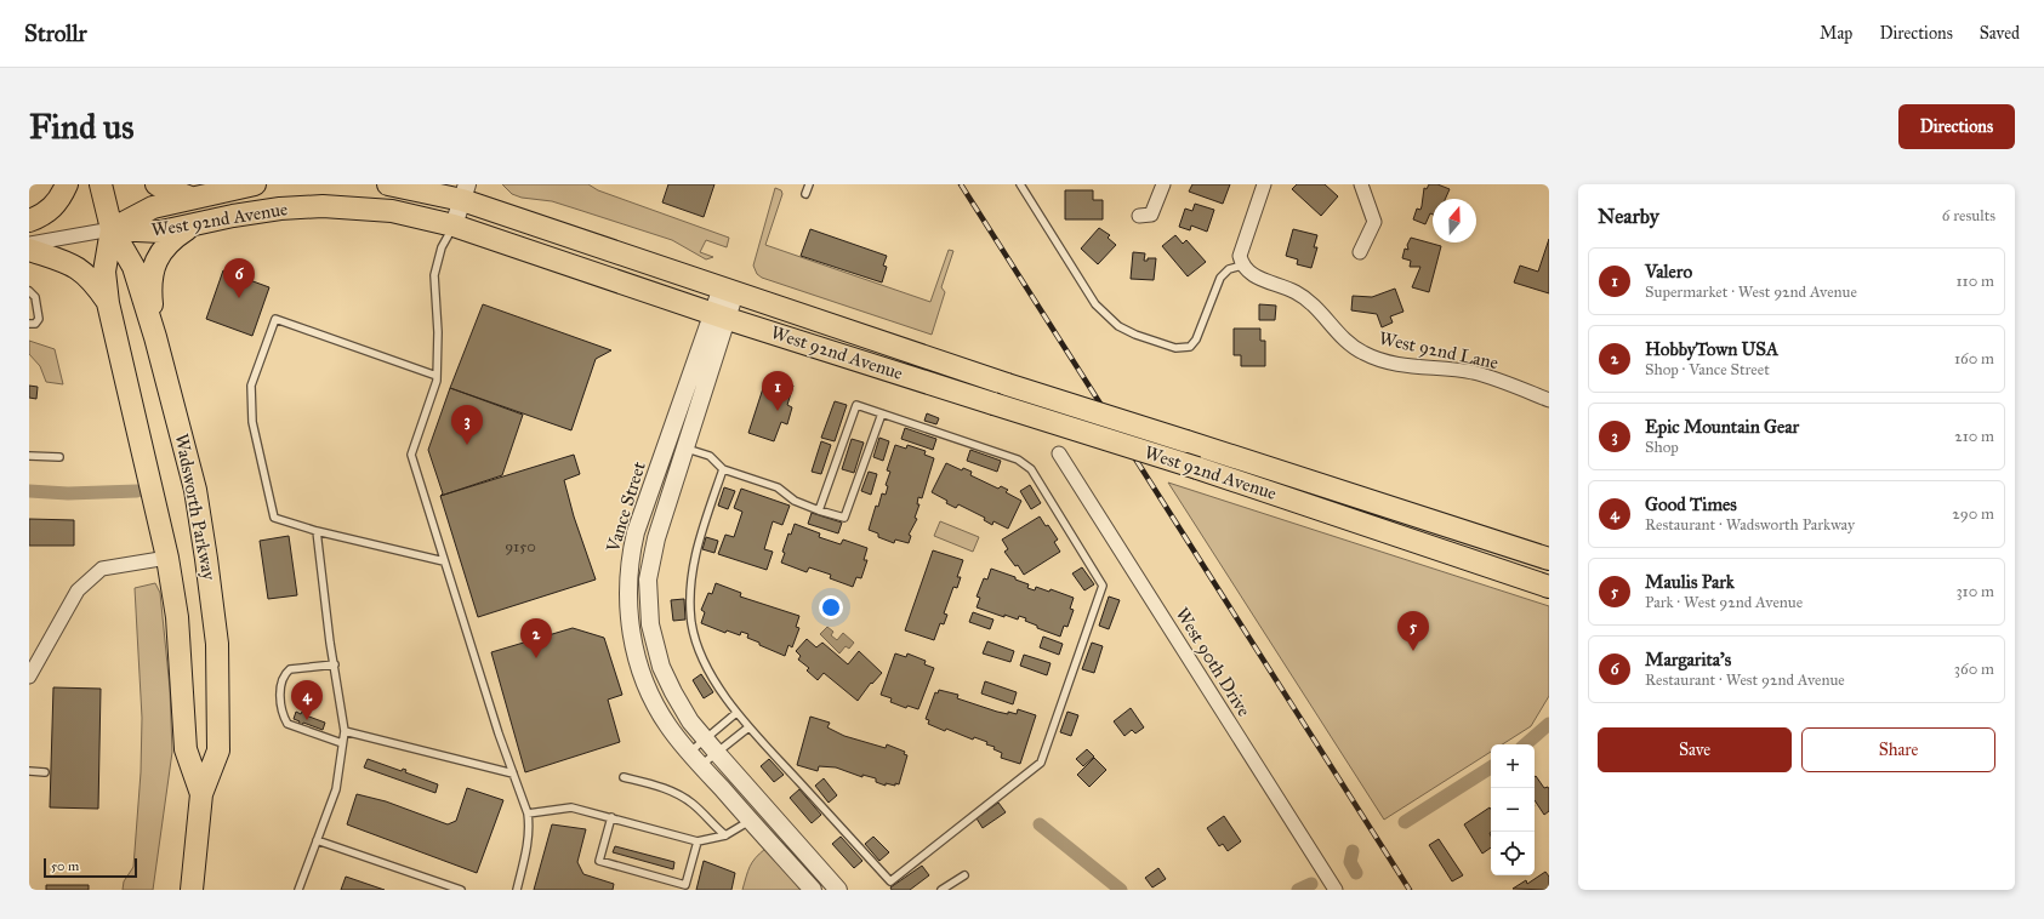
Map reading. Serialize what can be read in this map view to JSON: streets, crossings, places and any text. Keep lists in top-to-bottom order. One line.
{"streets":{"main road":["West 92nd Avenue","Wadsworth Parkway"],"street":["West 92nd Lane","Vance Street","West 90th Drive"]},"crossings":[["West 92nd Avenue","Wadsworth Parkway"],["West 92nd Avenue","Vance Street"]],"house_numbers":["9150"],"scale_bar":"50 m","north":"top","page":{"header":"Strollr","nav":["Map","Directions","Saved"],"buttons":["Directions",["Save","Share"]],"title":"Find us","heading":["Nearby","6 results"],"list":[{"mark":"1","name":"Valero","note":"Supermarket · West 92nd Avenue","value":"110 m"},{"mark":"2","name":"HobbyTown USA","note":"Shop · Vance Street","value":"160 m"},{"mark":"3","name":"Epic Mountain Gear","note":"Shop","value":"210 m"},{"mark":"4","name":"Good Times","note":"Restaurant · Wadsworth Parkway","value":"290 m"},{"mark":"5","name":"Maulis Park","note":"Park · West 92nd Avenue","value":"310 m"},{"mark":"6","name":"Margarita's","note":"Restaurant · West 92nd Avenue","value":"360 m"}],"pins":["6","1","3","5","2","4"],"map_buttons":["+","−"],"scale":"50 m"}}
